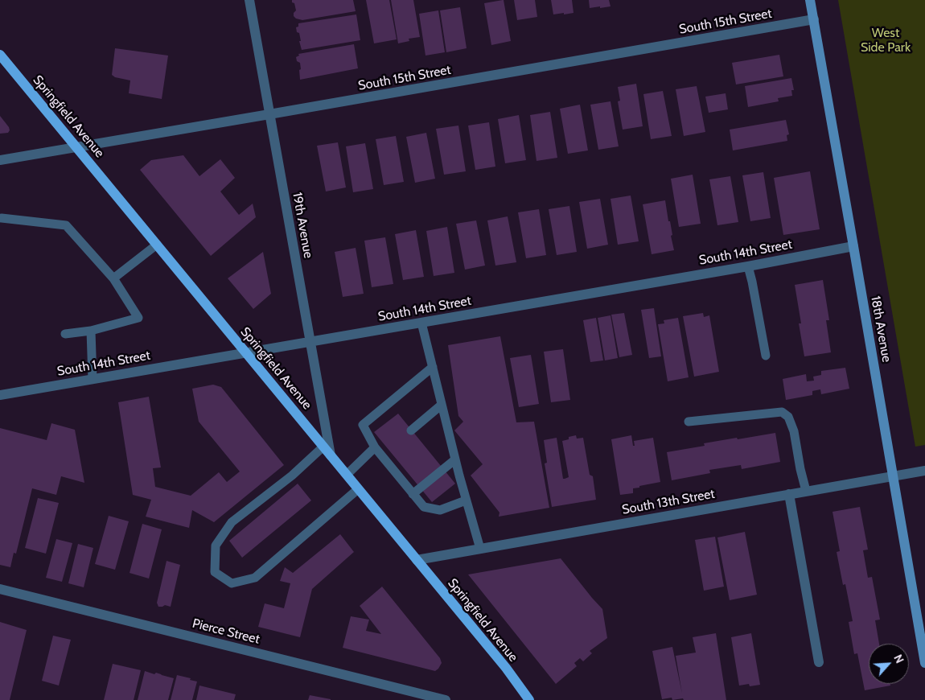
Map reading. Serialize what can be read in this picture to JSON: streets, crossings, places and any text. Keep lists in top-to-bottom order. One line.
{"streets":{"main road":["Springfield Avenue","18th Avenue"],"street":["South 15th Street","19th Avenue","South 14th Street","South 13th Street","Pierce Street"]},"crossings":[["South 15th Street","Springfield Avenue"],["South 15th Street","19th Avenue"],["South 15th Street","18th Avenue"],["Springfield Avenue","19th Avenue"],["Springfield Avenue","South 14th Street"],["Springfield Avenue","South 13th Street"],["19th Avenue","South 14th Street"],["South 14th Street","18th Avenue"],["18th Avenue","South 13th Street"]],"parks":["West Side Park"],"north":"top right"}
